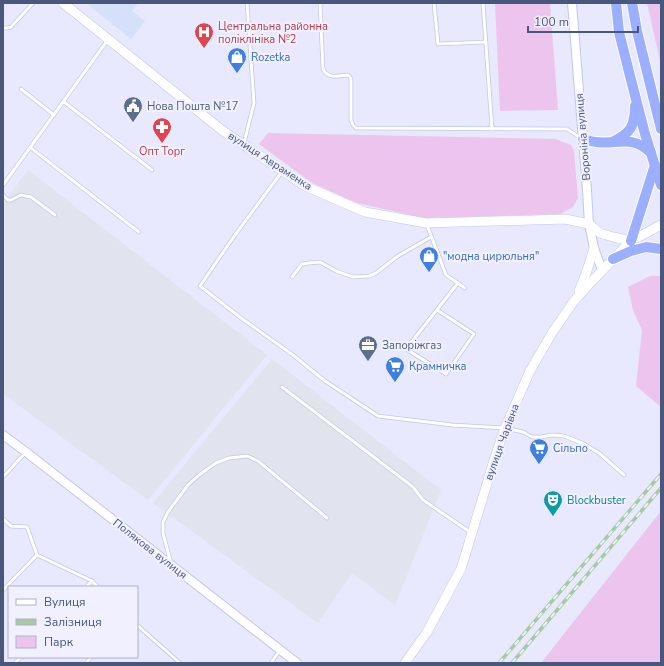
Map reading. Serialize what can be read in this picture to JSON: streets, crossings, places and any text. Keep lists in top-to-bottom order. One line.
{"streets":{"main road":["вулиця Авраменка","вулиця Чарівна"],"street":["Вороніна вулиця","Полякова вулиця"]},"crossings":[["Вороніна вулиця","вулиця Авраменка"],["Вороніна вулиця","вулиця Чарівна"]],"places":{"hospital":["Центральна районна поліклініка №2"],"shop":["Rozetka","\"модна цирюльня\""],"public building":["Нова Пошта №17"],"pharmacy":["Опт Торг"],"office":["Запоріжгаз"],"supermarket":["Крамничка","Сільпо"],"theatre":["Blockbuster"]},"legend":["Вулиця","Залізниця","Парк"],"scale_bar":"100 m"}
